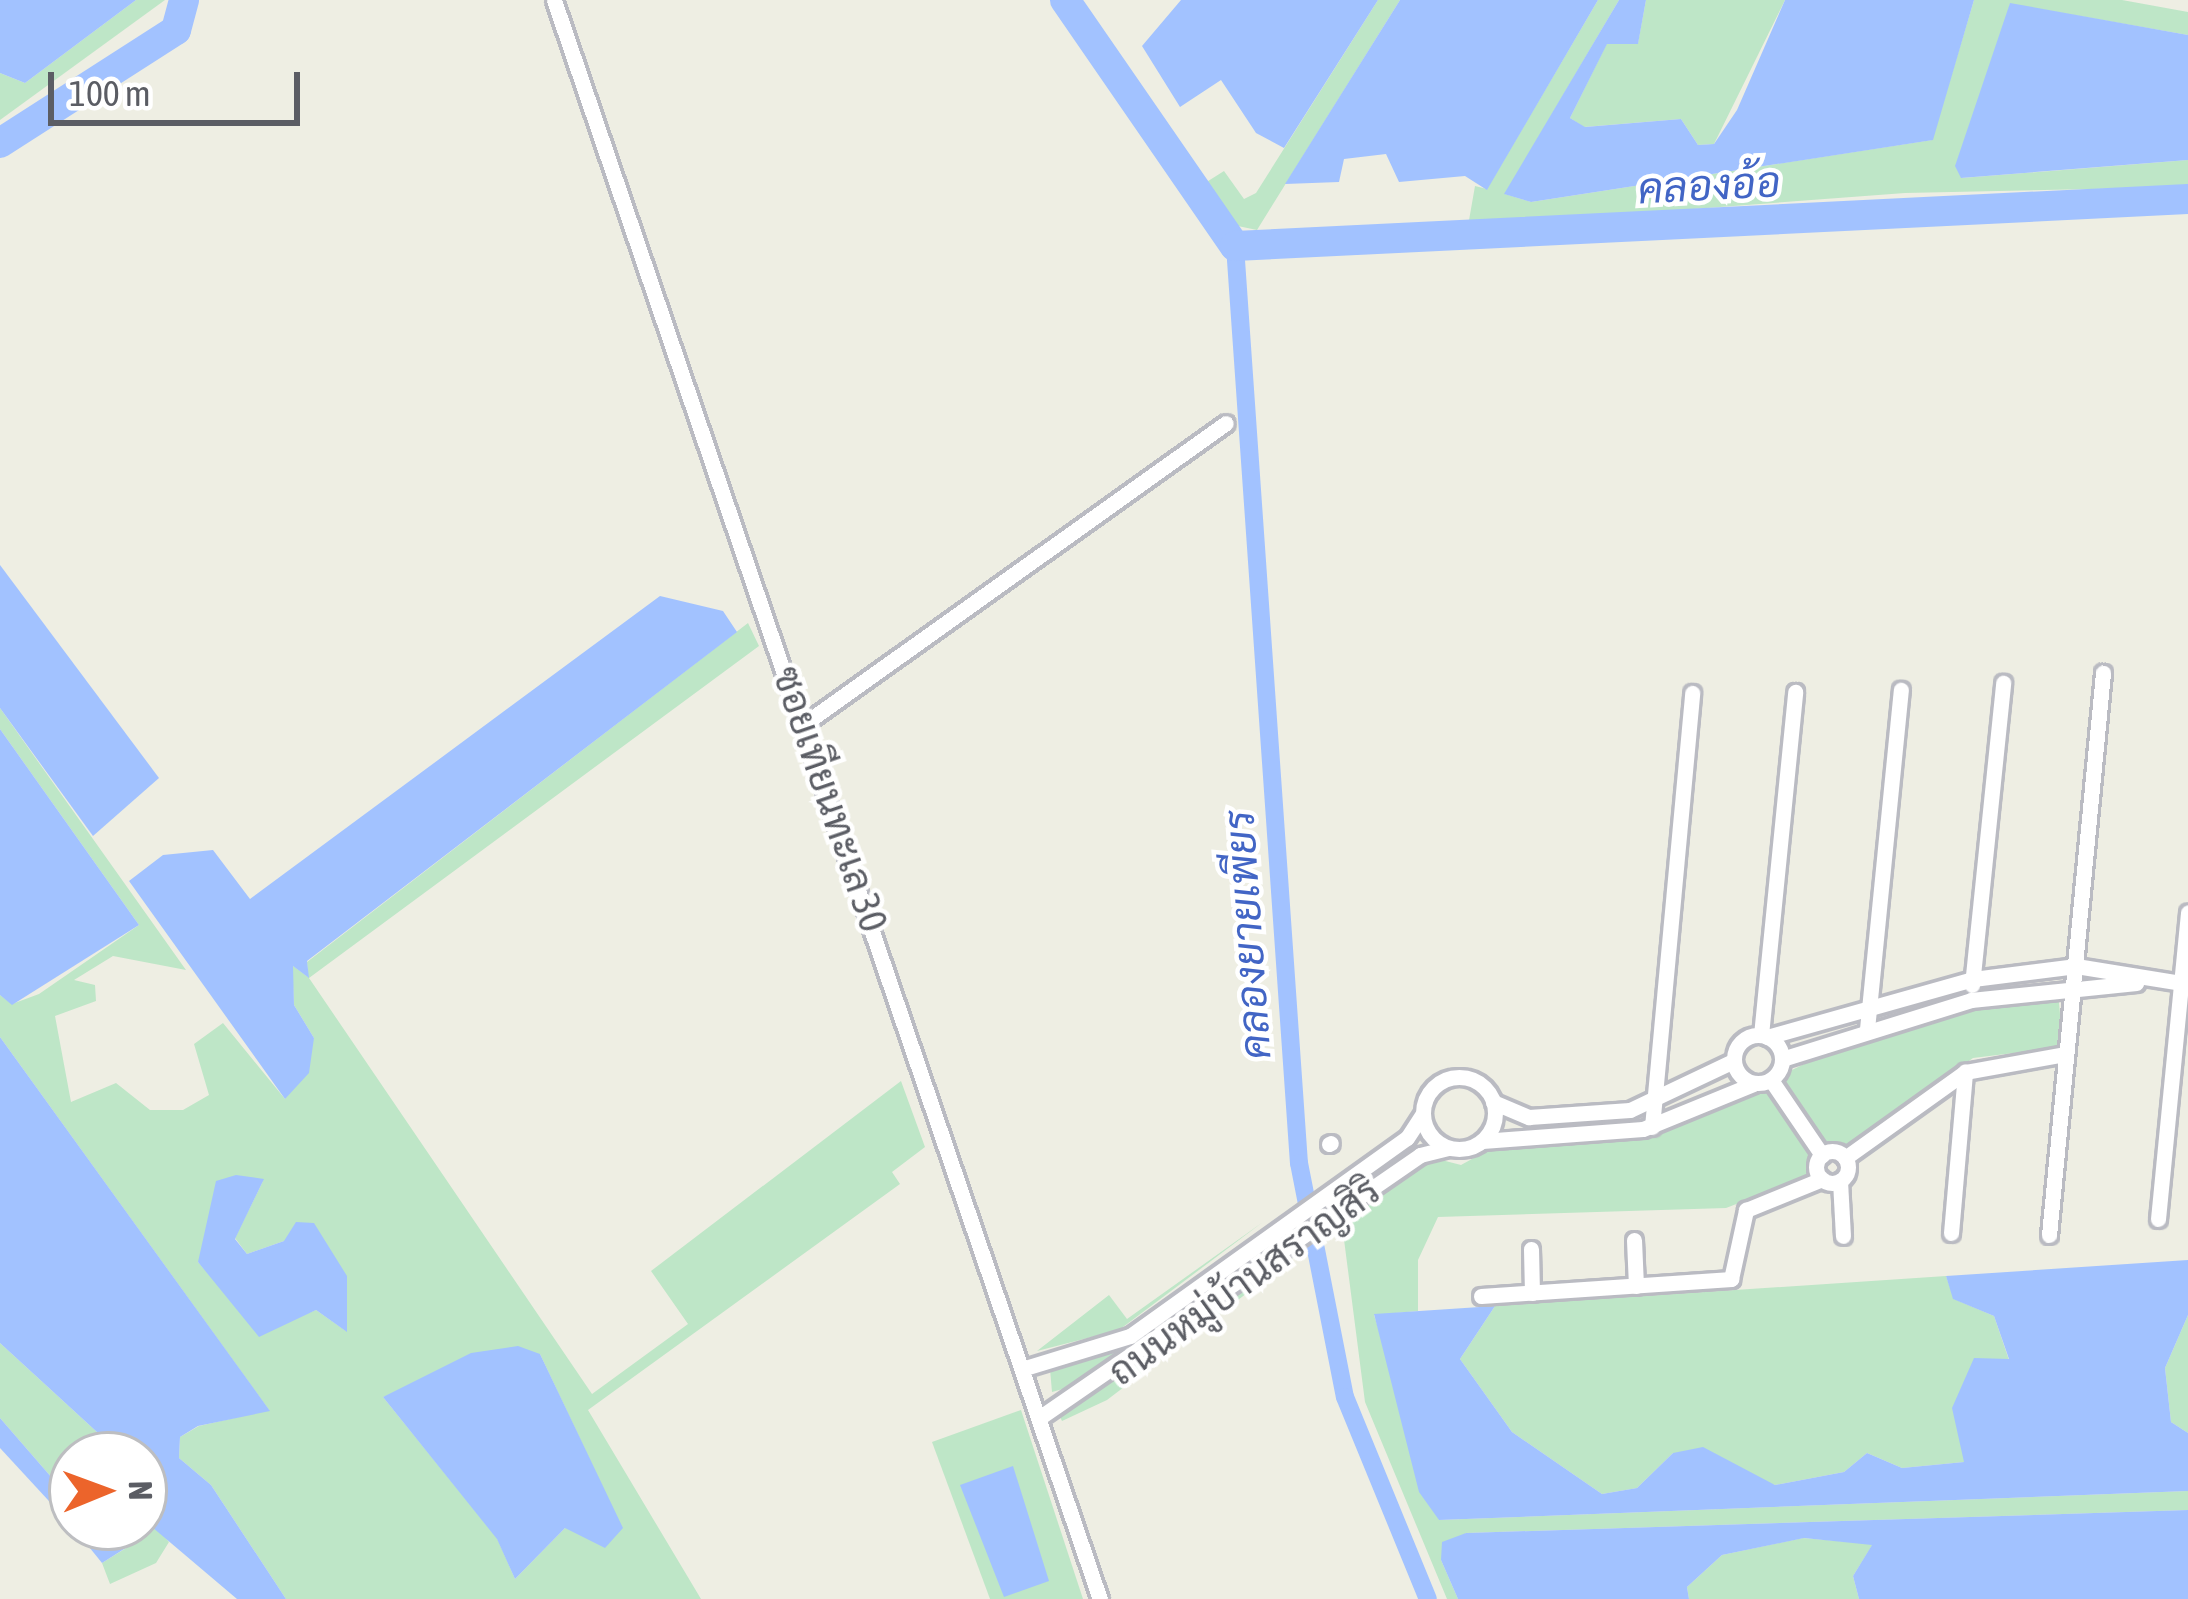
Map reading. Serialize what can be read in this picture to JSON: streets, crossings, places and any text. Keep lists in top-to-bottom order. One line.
{"streets":{"street":["ซอยเทียนทะเล 30","ถนนหมู่บ้านสราญสิริ"]},"crossings":[["ซอยเทียนทะเล 30","ถนนหมู่บ้านสราญสิริ"]],"water":["คลองอ้อ","คลองยายเพียร"],"scale_bar":"100 m","north":"right"}
